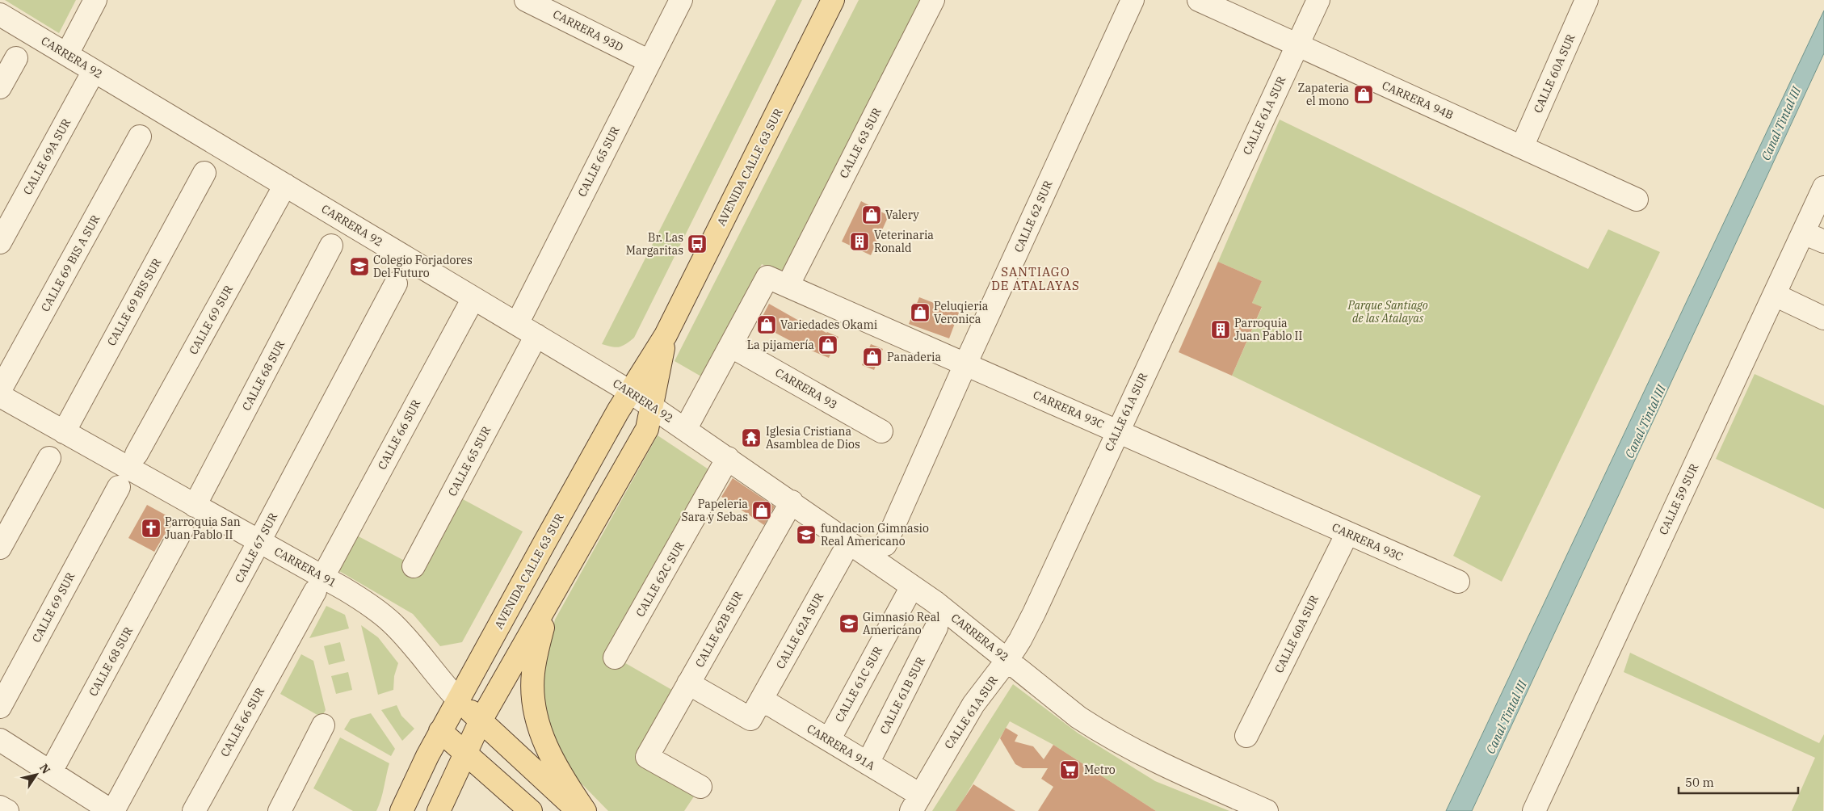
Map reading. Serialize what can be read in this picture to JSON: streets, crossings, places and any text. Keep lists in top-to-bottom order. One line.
{"streets":{"main road":["AVENIDA CALLE 63 SUR"],"street":["CARRERA 93D","CARRERA 92","CALLE 60A SUR","CARRERA 94B","CALLE 61A SUR","CALLE 63 SUR","CALLE 69A SUR","CALLE 65 SUR","CALLE 62 SUR","CALLE 69 BIS A SUR","CALLE 69 BIS SUR","CALLE 69 SUR","CALLE 68 SUR","CARRERA 93","CARRERA 93C","CALLE 66 SUR","CALLE 59 SUR","CALLE 67 SUR","CARRERA 91","CALLE 62C SUR","CALLE 62B SUR","CALLE 62A SUR","CALLE 61C SUR","CALLE 61B SUR","CARRERA 91A"]},"crossings":[["CARRERA 93D","CALLE 65 SUR"],["CARRERA 92","CALLE 61A SUR"],["CARRERA 92","CALLE 69A SUR"],["CARRERA 92","CALLE 65 SUR"],["CARRERA 92","AVENIDA CALLE 63 SUR"],["CARRERA 92","CALLE 69 SUR"],["CARRERA 92","CALLE 66 SUR"],["CARRERA 92","CALLE 62C SUR"],["CARRERA 92","CALLE 62B SUR"],["CARRERA 92","CALLE 62A SUR"],["CARRERA 92","CALLE 61C SUR"],["CALLE 60A SUR","CARRERA 94B"],["CALLE 60A SUR","CARRERA 93C"],["CARRERA 94B","CALLE 61A SUR"],["CALLE 61A SUR","CARRERA 93C"],["CALLE 61A SUR","CARRERA 91A"],["CALLE 63 SUR","CARRERA 93C"],["AVENIDA CALLE 63 SUR","CARRERA 91"],["CALLE 62 SUR","CARRERA 93C"],["CALLE 69 BIS SUR","CARRERA 91"],["CALLE 68 SUR","CARRERA 91"],["CARRERA 93","CARRERA 93C"],["CALLE 67 SUR","CARRERA 91"],["CALLE 62B SUR","CALLE 62A SUR"],["CALLE 62A SUR","CARRERA 91A"],["CALLE 61C SUR","CARRERA 91A"],["CALLE 61B SUR","CARRERA 91A"]],"districts":["SANTIAGO DE ATALAYAS"],"water":["Canal Tintal III"],"parks":["Parque Santiago de las Atalayas"],"places":{"shop":["Zapateria el mono","Valery","Peluqieria Veronica","Variedades Okami","La pijamería","Panaderia","Papeleria Sara y Sebas"],"building":["Veterinaria Ronald","Parroquia Juan Pablo II"],"bus stop":["Br. Las Margaritas"],"school or university":["Colegio Forjadores Del Futuro","fundacion Gimnasio Real Americano","Gimnasio Real Americano"],"temple":["Iglesia Cristiana Asamblea de Dios"],"church":["Parroquia San Juan Pablo II"],"supermarket":["Metro"]},"scale_bar":"50 m","north":"top right"}
